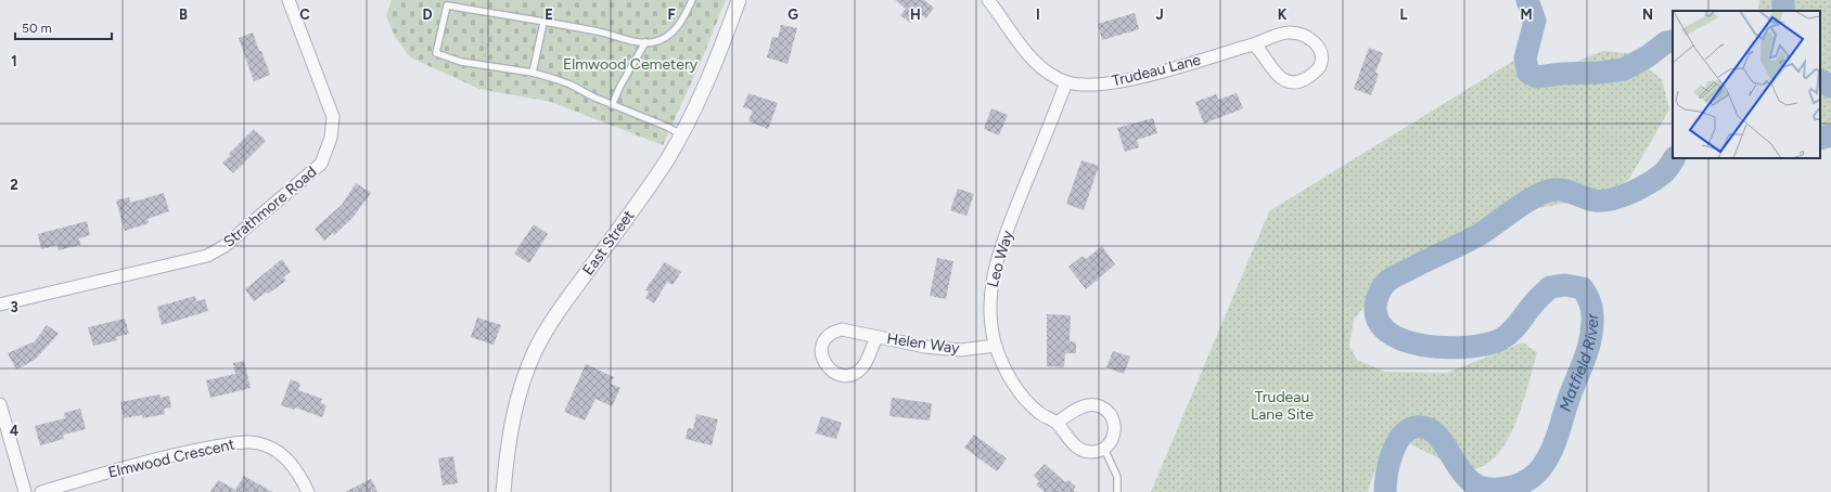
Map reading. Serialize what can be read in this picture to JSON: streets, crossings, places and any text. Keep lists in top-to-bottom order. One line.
{"streets":{"street":["Trudeau Lane","Strathmore Road","East Street","Leo Way","Helen Way","Elmwood Crescent"]},"crossings":[["Trudeau Lane","Leo Way"],["Leo Way","Helen Way"]],"water":["Matfield River"],"parks":["Elmwood Cemetery","Trudeau Lane Site"],"scale_bar":"50 m","grid":{"columns":["B","C","D","E","F","G","H","I","J","K","L","M","N"],"rows":["1","2","3","4"]}}
